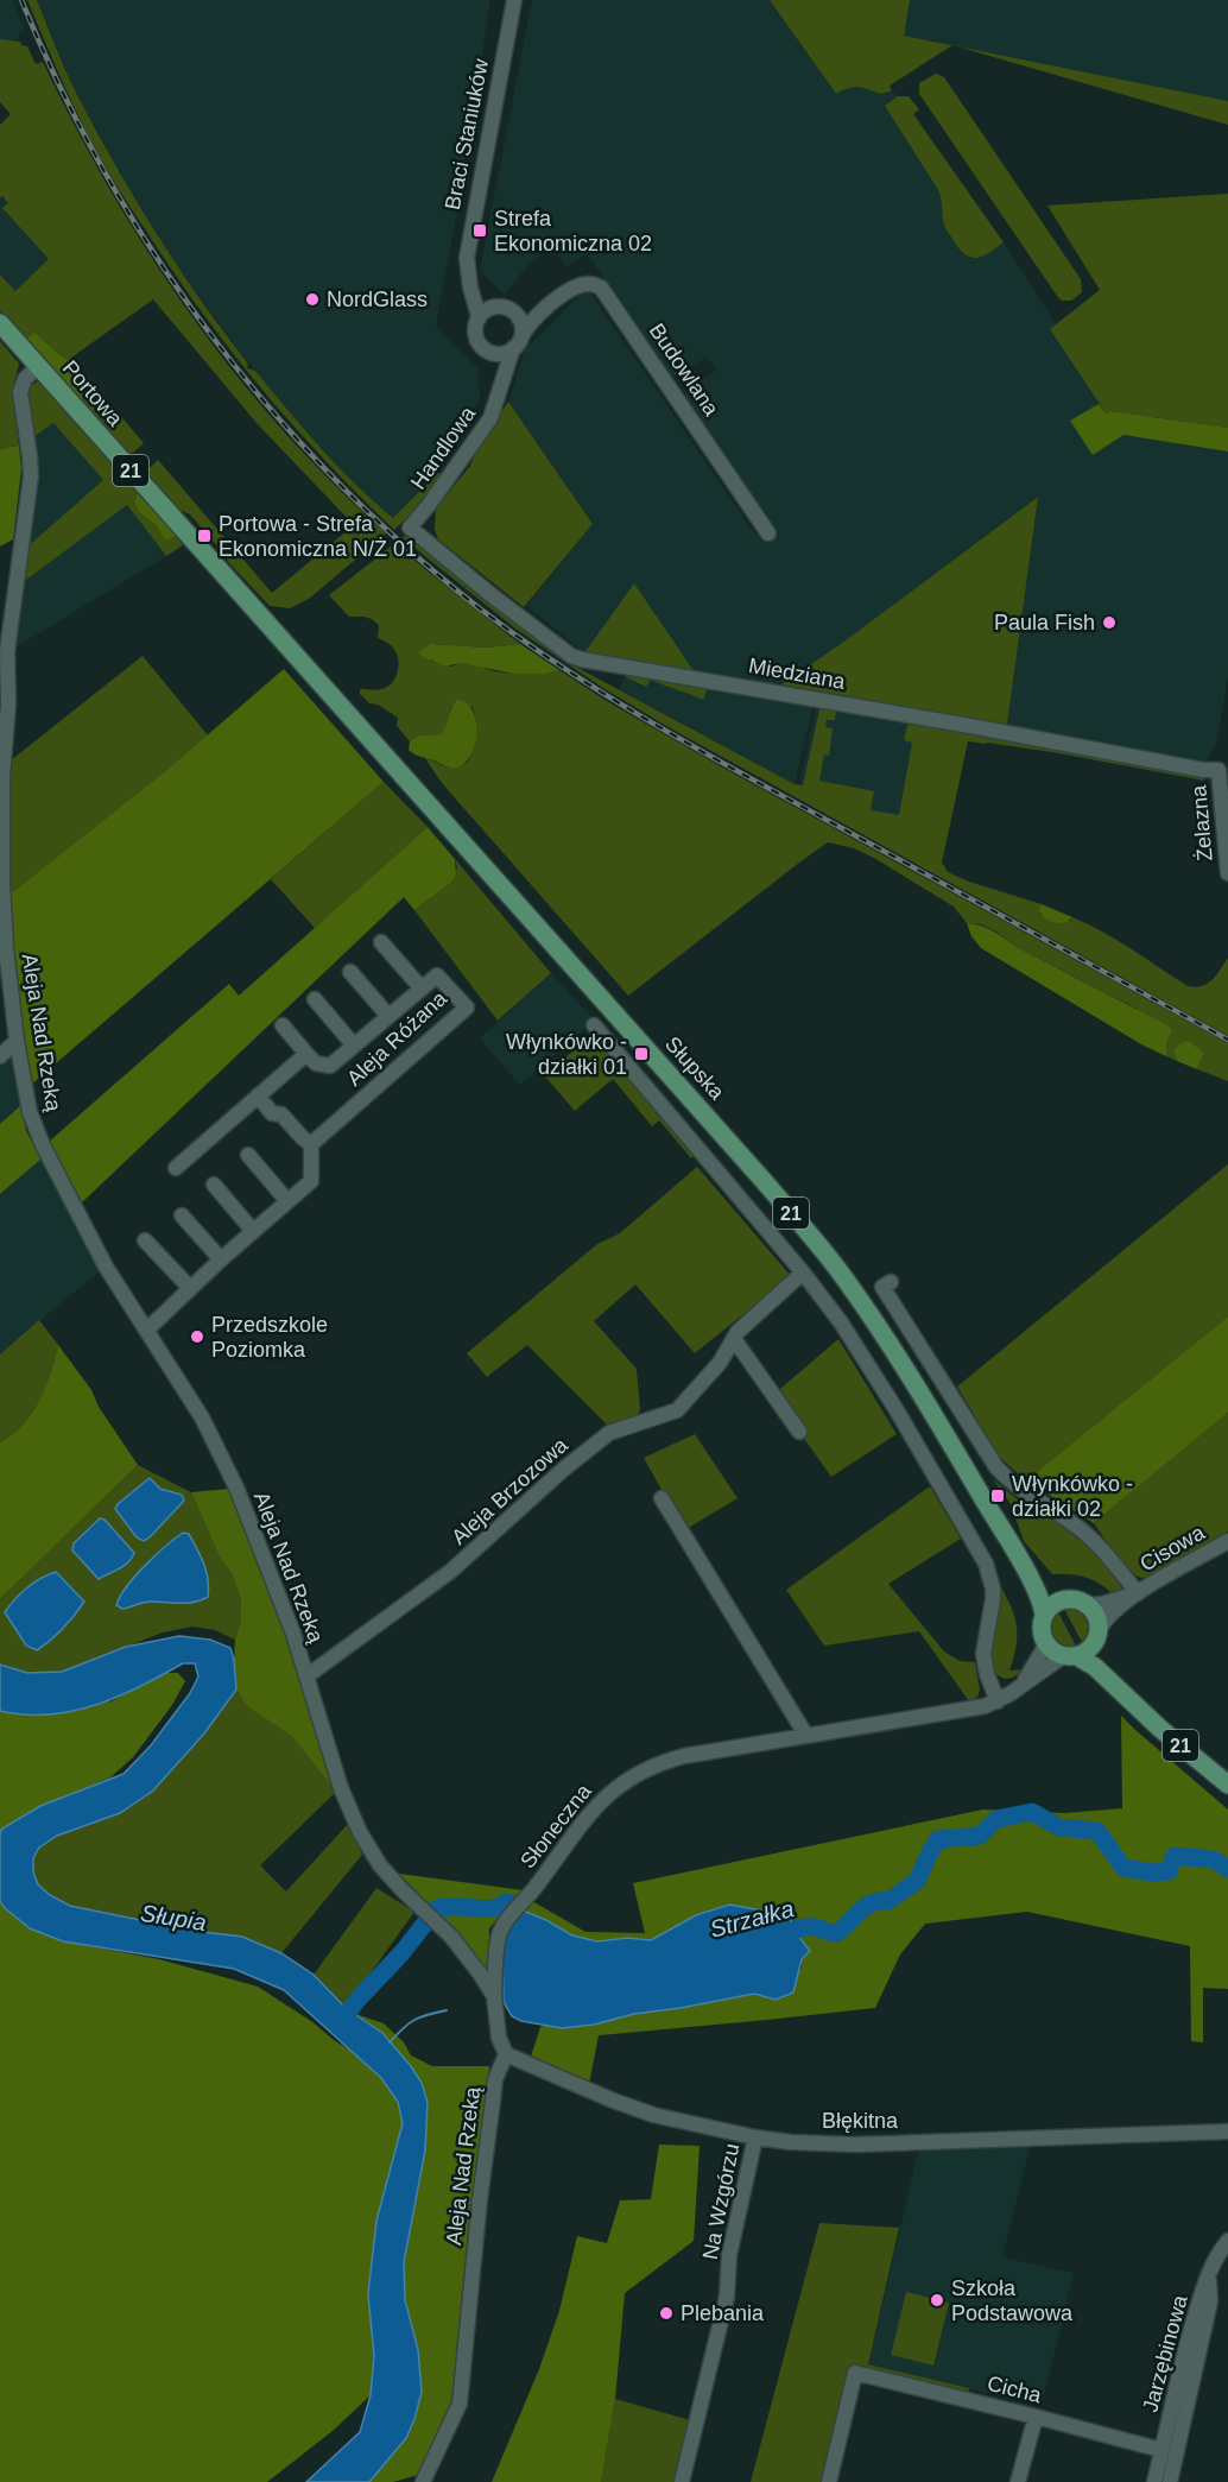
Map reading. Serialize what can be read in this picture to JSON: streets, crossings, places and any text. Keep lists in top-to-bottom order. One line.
{"streets":{"main road":["Portowa","21","Słupska"],"street":["Braci Staniuków","Budowlana","Handlowa","Miedziana","Żelazna","Aleja Nad Rzeką","Aleja Różana","Aleja Brzozowa","Cisowa","Słoneczna","Błękitna","Na Wzgórzu","Jarzębinowa","Cicha"]},"crossings":[["Braci Staniuków","Handlowa"],["Budowlana","Handlowa"],["Portowa","Aleja Nad Rzeką"],["Portowa","Słupska"],["Handlowa","Miedziana"],["21","Słupska"],["21","Cisowa"],["21","Słoneczna"],["Miedziana","Żelazna"],["Aleja Nad Rzeką","Aleja Brzozowa"],["Aleja Nad Rzeką","Słoneczna"],["Aleja Nad Rzeką","Błękitna"],["Słupska","Cisowa"],["Słupska","Słoneczna"],["Cisowa","Słoneczna"],["Błękitna","Na Wzgórzu"],["Jarzębinowa","Cicha"]],"water":["Słupia","Strzałka"],"places":{"transit":["Strefa Ekonomiczna 02","Portowa - Strefa Ekonomiczna N/Ż 01","Włynkówko - działki 01","Włynkówko - działki 02"],"other":["NordGlass","Paula Fish","Przedszkole Poziomka","Szkoła Podstawowa","Plebania"]}}
